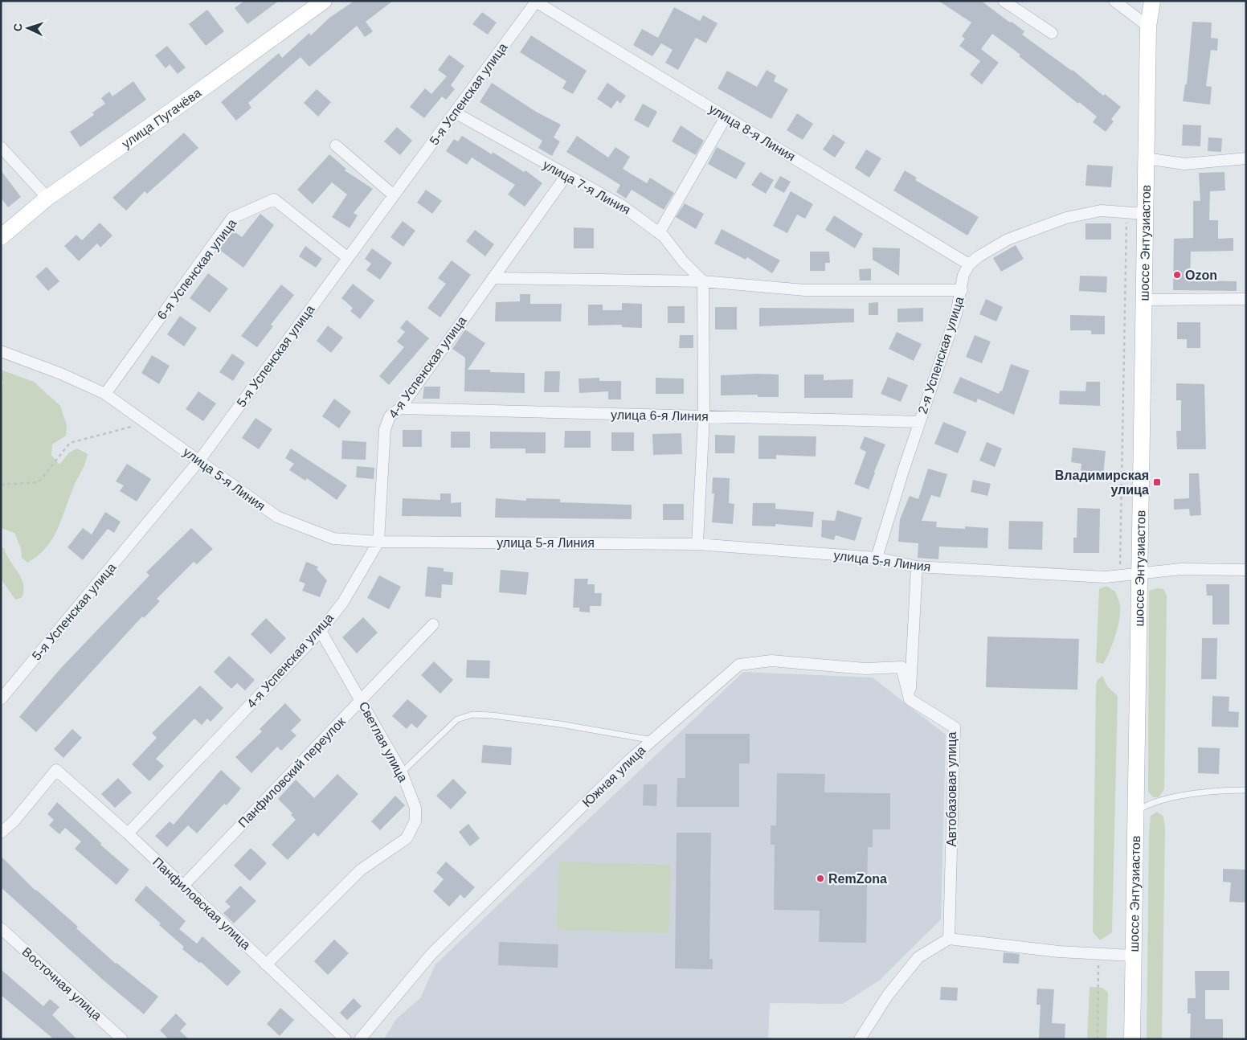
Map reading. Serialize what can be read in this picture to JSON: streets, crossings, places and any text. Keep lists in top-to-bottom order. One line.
{"streets":{"main road":["улица Пугачёва","шоссе Энтузиастов"],"street":["5-я Успенская улица","улица 8-я Линия","улица 7-я Линия","6-я Успенская улица","2-я Успенская улица","4-я Успенская улица","улица 6-я Линия","улица 5-я Линия","Светлая улица","Панфиловский переулок","Южная улица","Автобазовая улица","Панфиловская улица","Восточная улица"]},"crossings":[["5-я Успенская улица","улица 8-я Линия"],["5-я Успенская улица","улица 7-я Линия"],["5-я Успенская улица","6-я Успенская улица"],["5-я Успенская улица","улица 5-я Линия"],["улица 8-я Линия","2-я Успенская улица"],["улица 7-я Линия","4-я Успенская улица"],["шоссе Энтузиастов","улица 5-я Линия"],["6-я Успенская улица","улица 5-я Линия"],["2-я Успенская улица","улица 6-я Линия"],["2-я Успенская улица","улица 5-я Линия"],["4-я Успенская улица","улица 6-я Линия"],["4-я Успенская улица","улица 5-я Линия"],["4-я Успенская улица","Светлая улица"],["4-я Успенская улица","Панфиловская улица"],["Светлая улица","Панфиловский переулок"],["Светлая улица","Панфиловская улица"],["Панфиловский переулок","Панфиловская улица"],["Южная улица","Автобазовая улица"]],"places":{"other":["Ozon","RemZona"],"transit":["Владимирская улица"]},"north":"left"}
